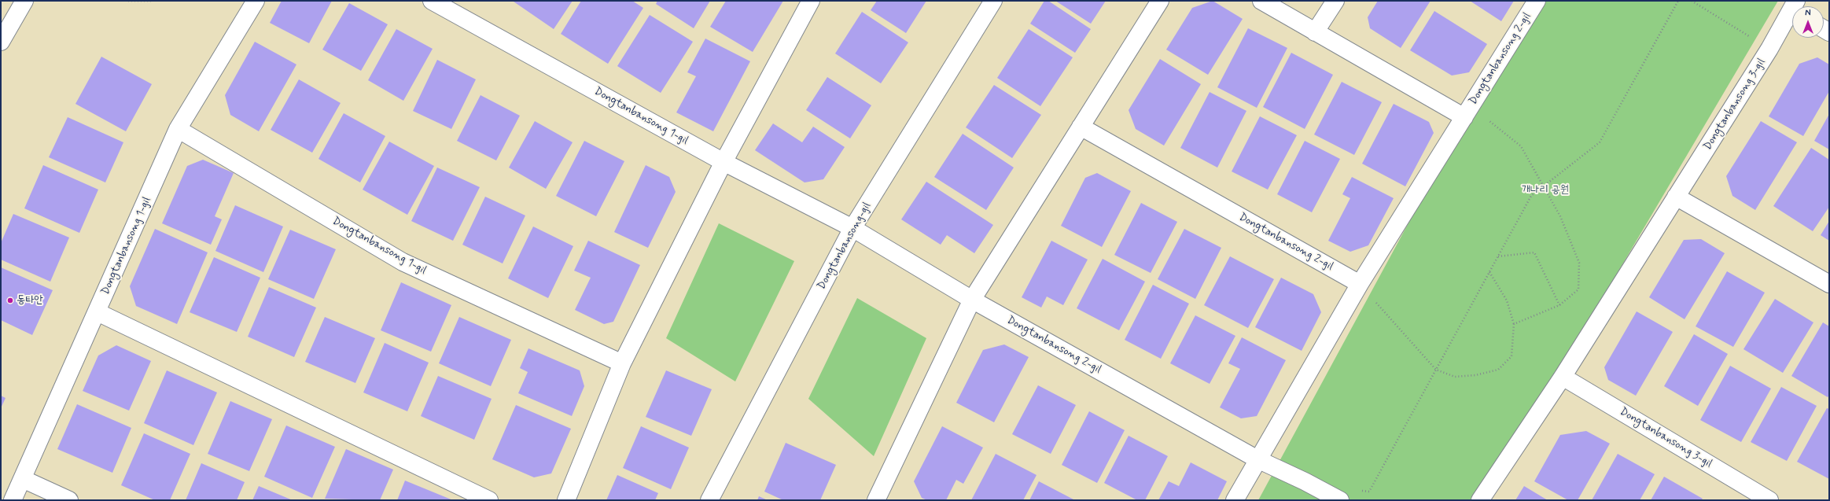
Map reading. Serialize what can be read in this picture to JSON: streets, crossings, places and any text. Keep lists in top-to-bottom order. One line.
{"streets":{"street":["Dongtanbansong 2-gil","Dongtanbansong 3-gil","Dongtanbansong 1-gil","Dongtanbansong-gil"]},"crossings":[["Dongtanbansong 2-gil","Dongtanbansong 1-gil"],["Dongtanbansong 2-gil","Dongtanbansong-gil"],["Dongtanbansong 1-gil","Dongtanbansong-gil"]],"parks":["개나리 공원"],"places":["동타안"],"north":"top"}
